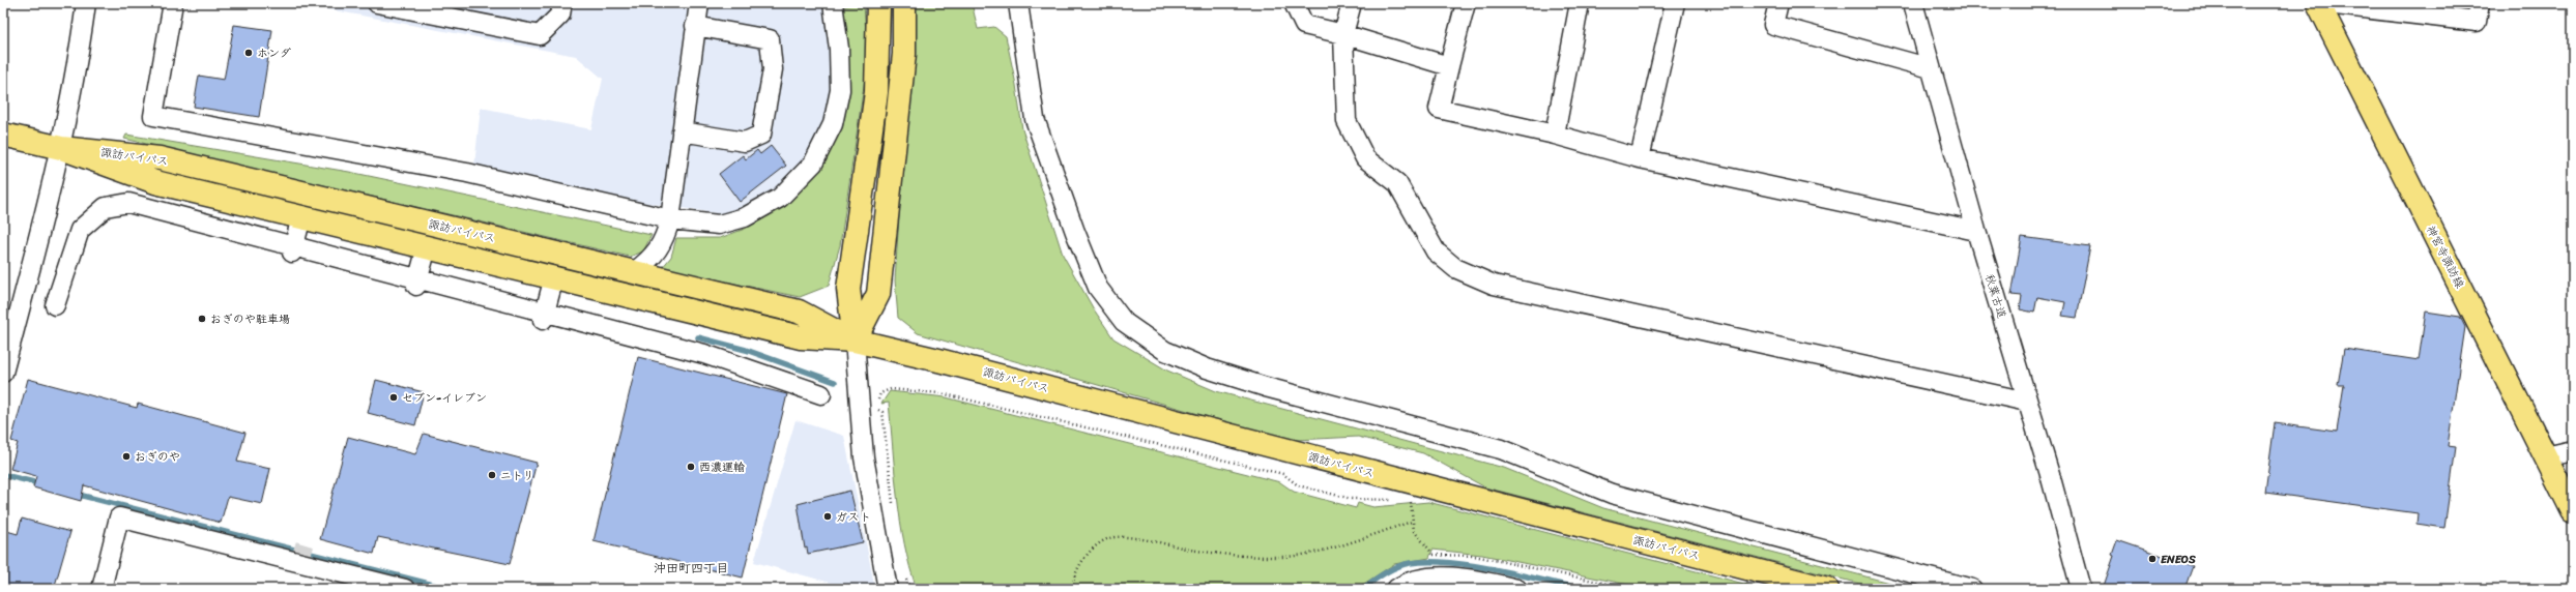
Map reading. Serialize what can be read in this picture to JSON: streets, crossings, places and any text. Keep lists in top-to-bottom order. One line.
{"streets":{"main road":["諏訪バイパス","神宮寺諏訪線"],"street":["秋葉古道"]},"districts":["沖田町四丁目"],"places":["ホンダ","おぎのや駐車場","セブン-イレブン","おぎのや","西濃運輸","ニトリ","ガスト","ENEOS"]}
